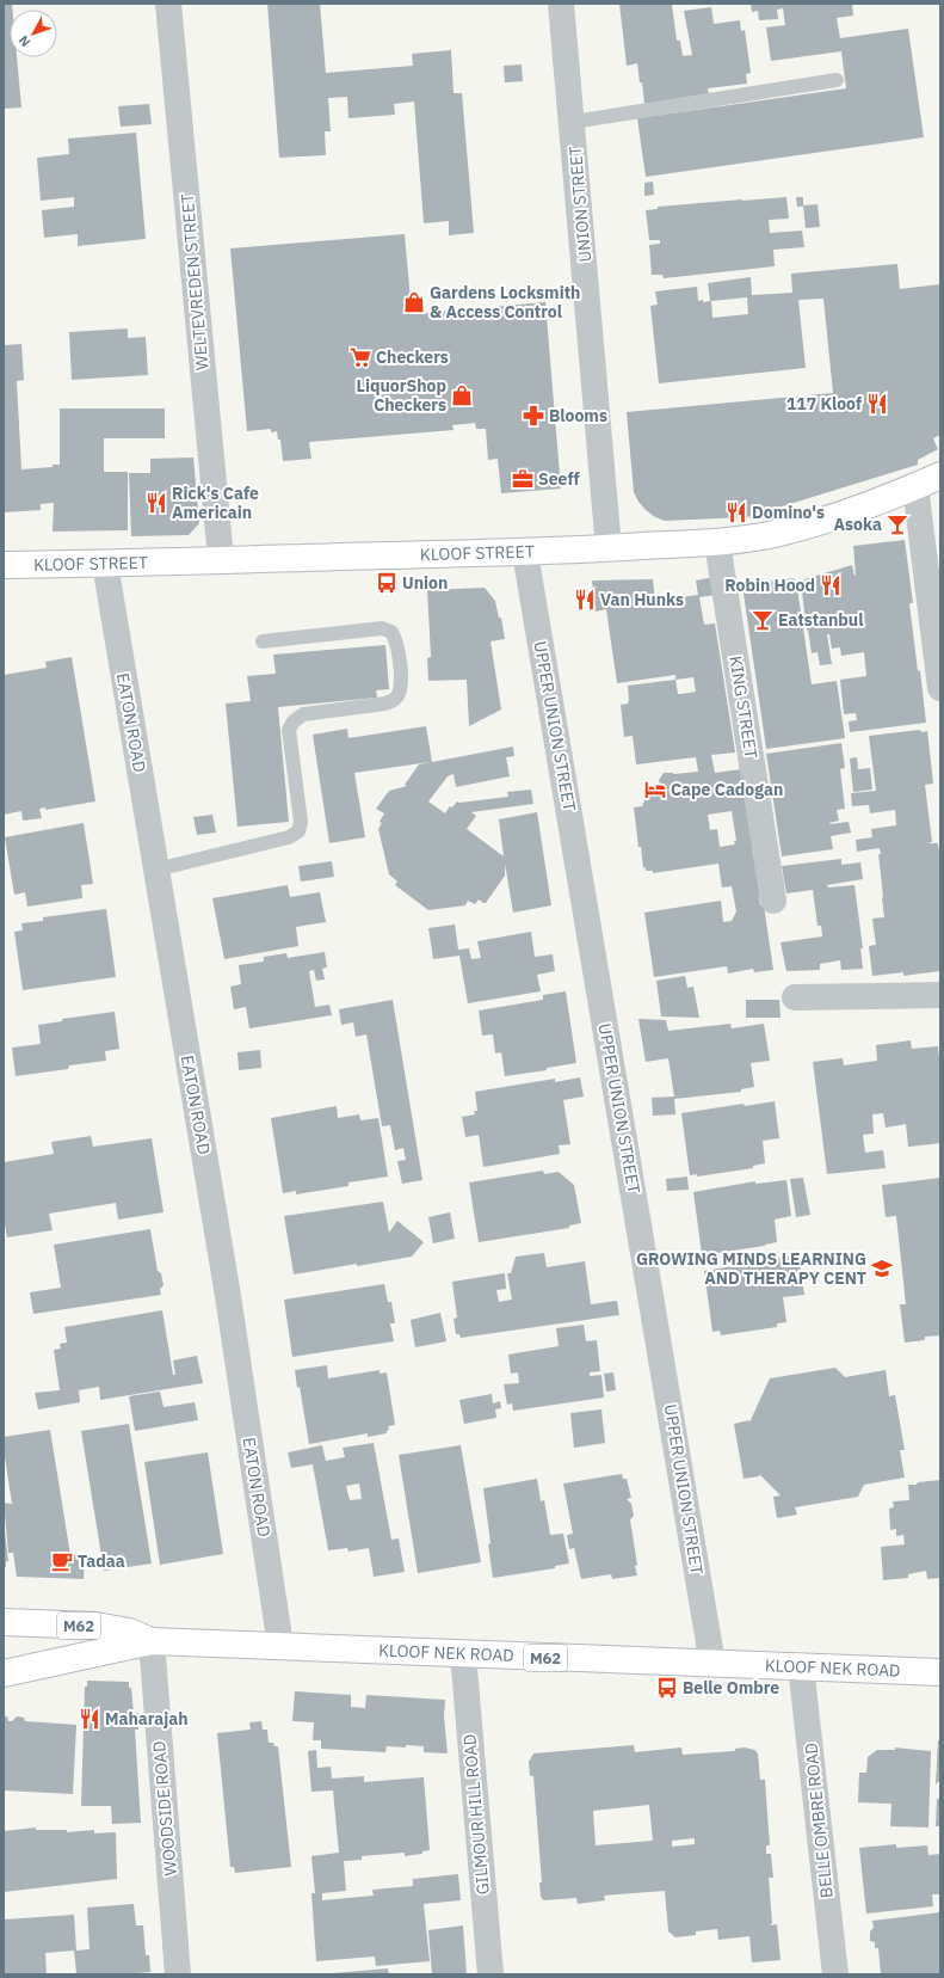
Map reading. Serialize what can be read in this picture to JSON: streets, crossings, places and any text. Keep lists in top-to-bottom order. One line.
{"streets":{"main road":["KLOOF STREET","M62","KLOOF NEK ROAD"],"street":["UNION STREET","WELTEVREDEN STREET","KING STREET","EATON ROAD","UPPER UNION STREET","WOODSIDE ROAD","GILMOUR HILL ROAD","BELLE OMBRE ROAD"]},"crossings":[["UNION STREET","KLOOF STREET"],["WELTEVREDEN STREET","KLOOF STREET"],["KLOOF STREET","KING STREET"],["KLOOF STREET","EATON ROAD"],["KLOOF STREET","UPPER UNION STREET"],["EATON ROAD","KLOOF NEK ROAD"],["UPPER UNION STREET","KLOOF NEK ROAD"],["M62","KLOOF NEK ROAD"],["M62","WOODSIDE ROAD"],["KLOOF NEK ROAD","WOODSIDE ROAD"],["KLOOF NEK ROAD","GILMOUR HILL ROAD"],["KLOOF NEK ROAD","BELLE OMBRE ROAD"]],"places":{"shop":["Gardens Locksmith & Access Control","LiquorShop Checkers"],"supermarket":["Checkers"],"restaurant":["117 Kloof","Rick's Cafe Americain","Domino's","Robin Hood","Van Hunks","Maharajah"],"pharmacy":["Blooms"],"office":["Seeff"],"bar":["Asoka","Eatstanbul"],"bus stop":["Union","Belle Ombre"],"hotel":["Cape Cadogan"],"school or university":["GROWING MINDS LEARNING AND THERAPY CENT"],"cafe":["Tadaa"]},"north":"bottom left"}
